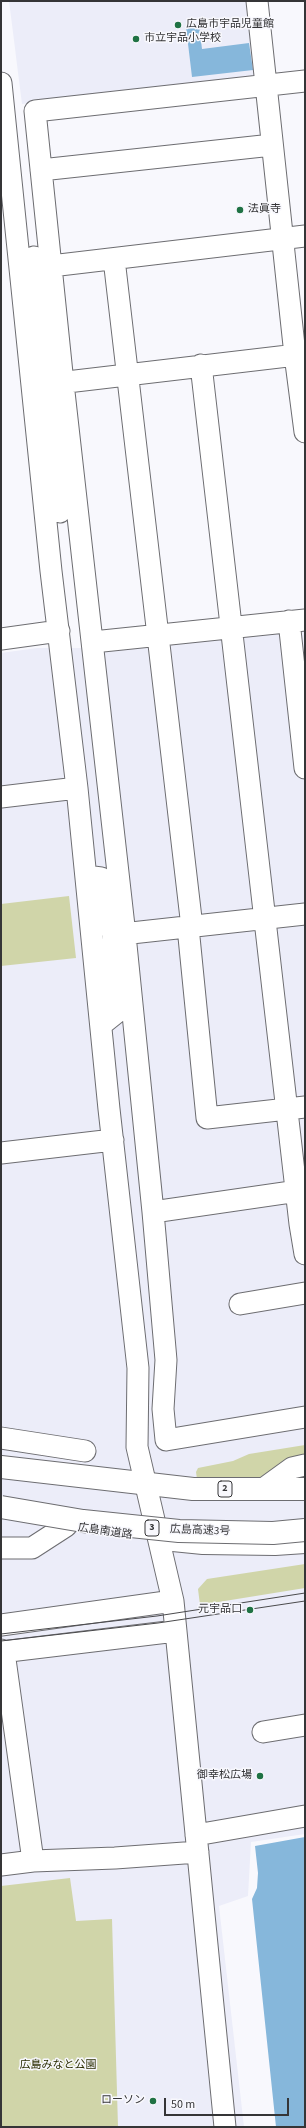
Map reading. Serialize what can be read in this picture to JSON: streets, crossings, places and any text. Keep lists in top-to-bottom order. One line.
{"streets":{"highway":["2","3","広島高速3号","広島南道路"]},"parks":["広島みなと公園"],"places":["広島市宇品児童館","市立宇品小学校","法眞寺","元宇品口","御幸松広場","ローソン"],"scale_bar":"50 m"}
